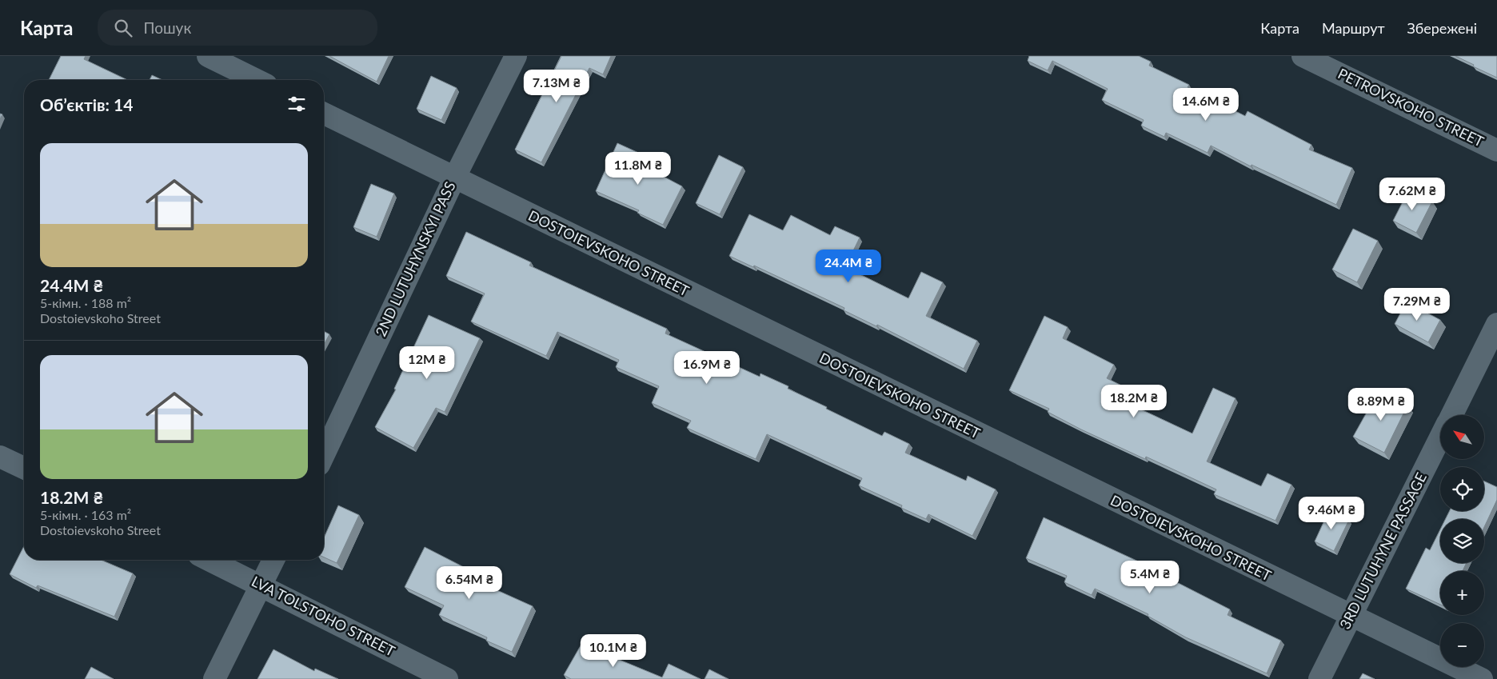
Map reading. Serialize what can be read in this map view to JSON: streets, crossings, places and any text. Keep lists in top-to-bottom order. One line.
{"streets":{"street":["PETROVSKOHO STREET","DOSTOIEVSKOHO STREET","2ND LUTUHYNSKYI PASS","3RD LUTUHYNE PASSAGE","LVA TOLSTOHO STREET"]},"crossings":[["DOSTOIEVSKOHO STREET","2ND LUTUHYNSKYI PASS"],["DOSTOIEVSKOHO STREET","3RD LUTUHYNE PASSAGE"]],"north":"top left","page":{"header":"Карта","search":"Пошук","nav":["Карта","Маршрут","Збережені"],"price":["7.13M ₴","14.6M ₴","11.8M ₴","7.62M ₴","24.4M ₴","7.29M ₴","12M ₴","16.9M ₴","18.2M ₴","8.89M ₴","9.46M ₴","5.4M ₴","6.54M ₴","10.1M ₴"],"heading":"Об’єктів: 14","list":[{"name":"24.4M ₴","note":"5-кімн. · 188 m² · Dostoievskoho Street"},{"name":"18.2M ₴","note":"5-кімн. · 163 m² · Dostoievskoho Street"}],"map_buttons":["+","−"]}}
